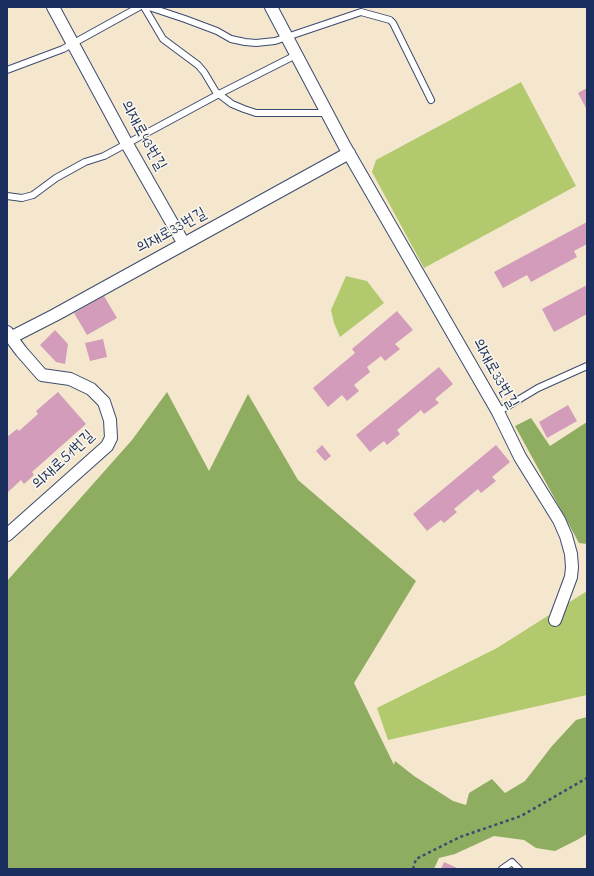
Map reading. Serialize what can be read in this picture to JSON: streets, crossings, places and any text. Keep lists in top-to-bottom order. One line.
{"streets":{"street":["의재로43번길","의재로33번길","의재로51번길"]},"crossings":[["의재로43번길","의재로33번길"],["의재로33번길","의재로51번길"]]}
